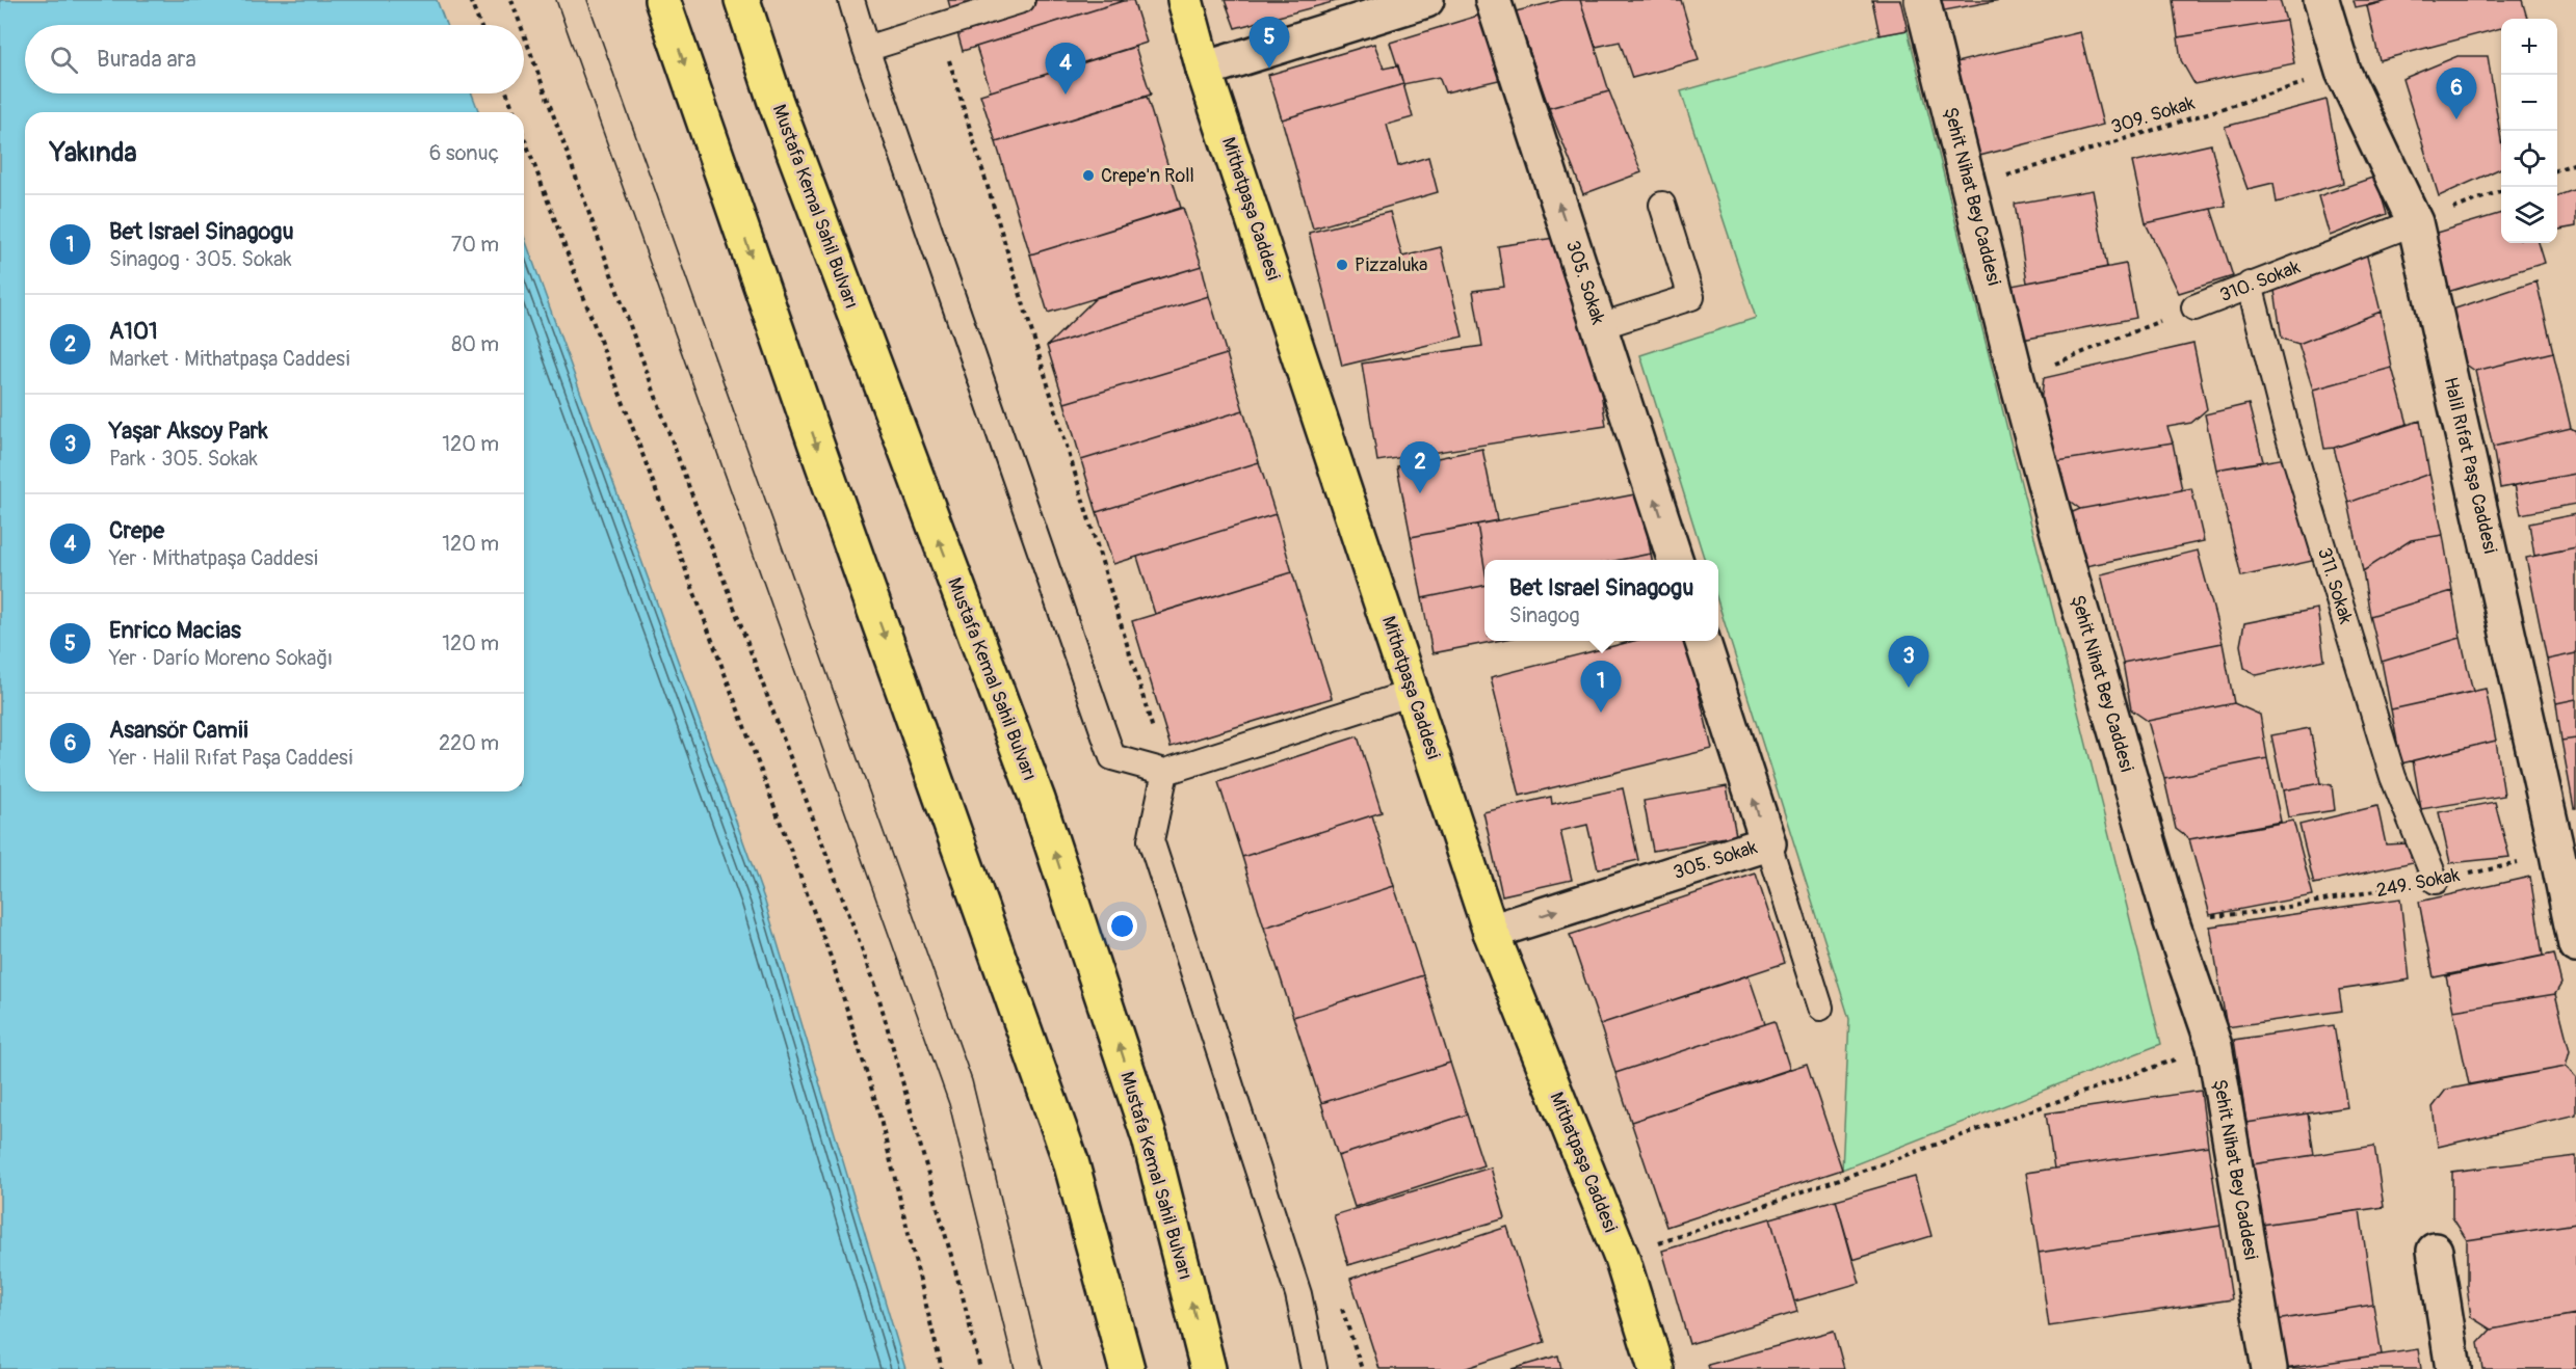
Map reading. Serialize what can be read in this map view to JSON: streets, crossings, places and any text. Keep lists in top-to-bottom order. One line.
{"streets":{"main road":["Mustafa Kemal Sahil Bulvarı","Mithatpaşa Caddesi"],"street":["Şehit Nihat Bey Caddesi","305. Sokak","Halil Rıfat Paşa Caddesi"],"lane":["310. Sokak","311. Sokak"],"path":["309. Sokak","249. Sokak"]},"crossings":[["309. Sokak","Şehit Nihat Bey Caddesi"],["309. Sokak","Halil Rıfat Paşa Caddesi"],["Mithatpaşa Caddesi","305. Sokak"],["310. Sokak","Halil Rıfat Paşa Caddesi"],["310. Sokak","311. Sokak"],["Halil Rıfat Paşa Caddesi","249. Sokak"],["311. Sokak","249. Sokak"]],"places":["Crepe'n Roll","Pizzaluka"],"page":{"pins":["5","4","6","2","3","1"],"map_buttons":["+","−"],"search":"Burada ara","heading":["Yakında","6 sonuç"],"list":[{"mark":"1","name":"Bet Israel Sinagogu","note":"Sinagog · 305. Sokak","value":"70 m"},{"mark":"2","name":"A101","note":"Market · Mithatpaşa Caddesi","value":"80 m"},{"mark":"3","name":"Yaşar Aksoy Park","note":"Park · 305. Sokak","value":"120 m"},{"mark":"4","name":"Crepe","note":"Yer · Mithatpaşa Caddesi","value":"120 m"},{"mark":"5","name":"Enrico Macias","note":"Yer · Darío Moreno Sokağı","value":"120 m"},{"mark":"6","name":"Asansör Camii","note":"Yer · Halil Rıfat Paşa Caddesi","value":"220 m"}],"popup":["Bet Israel Sinagogu","Sinagog"]}}
